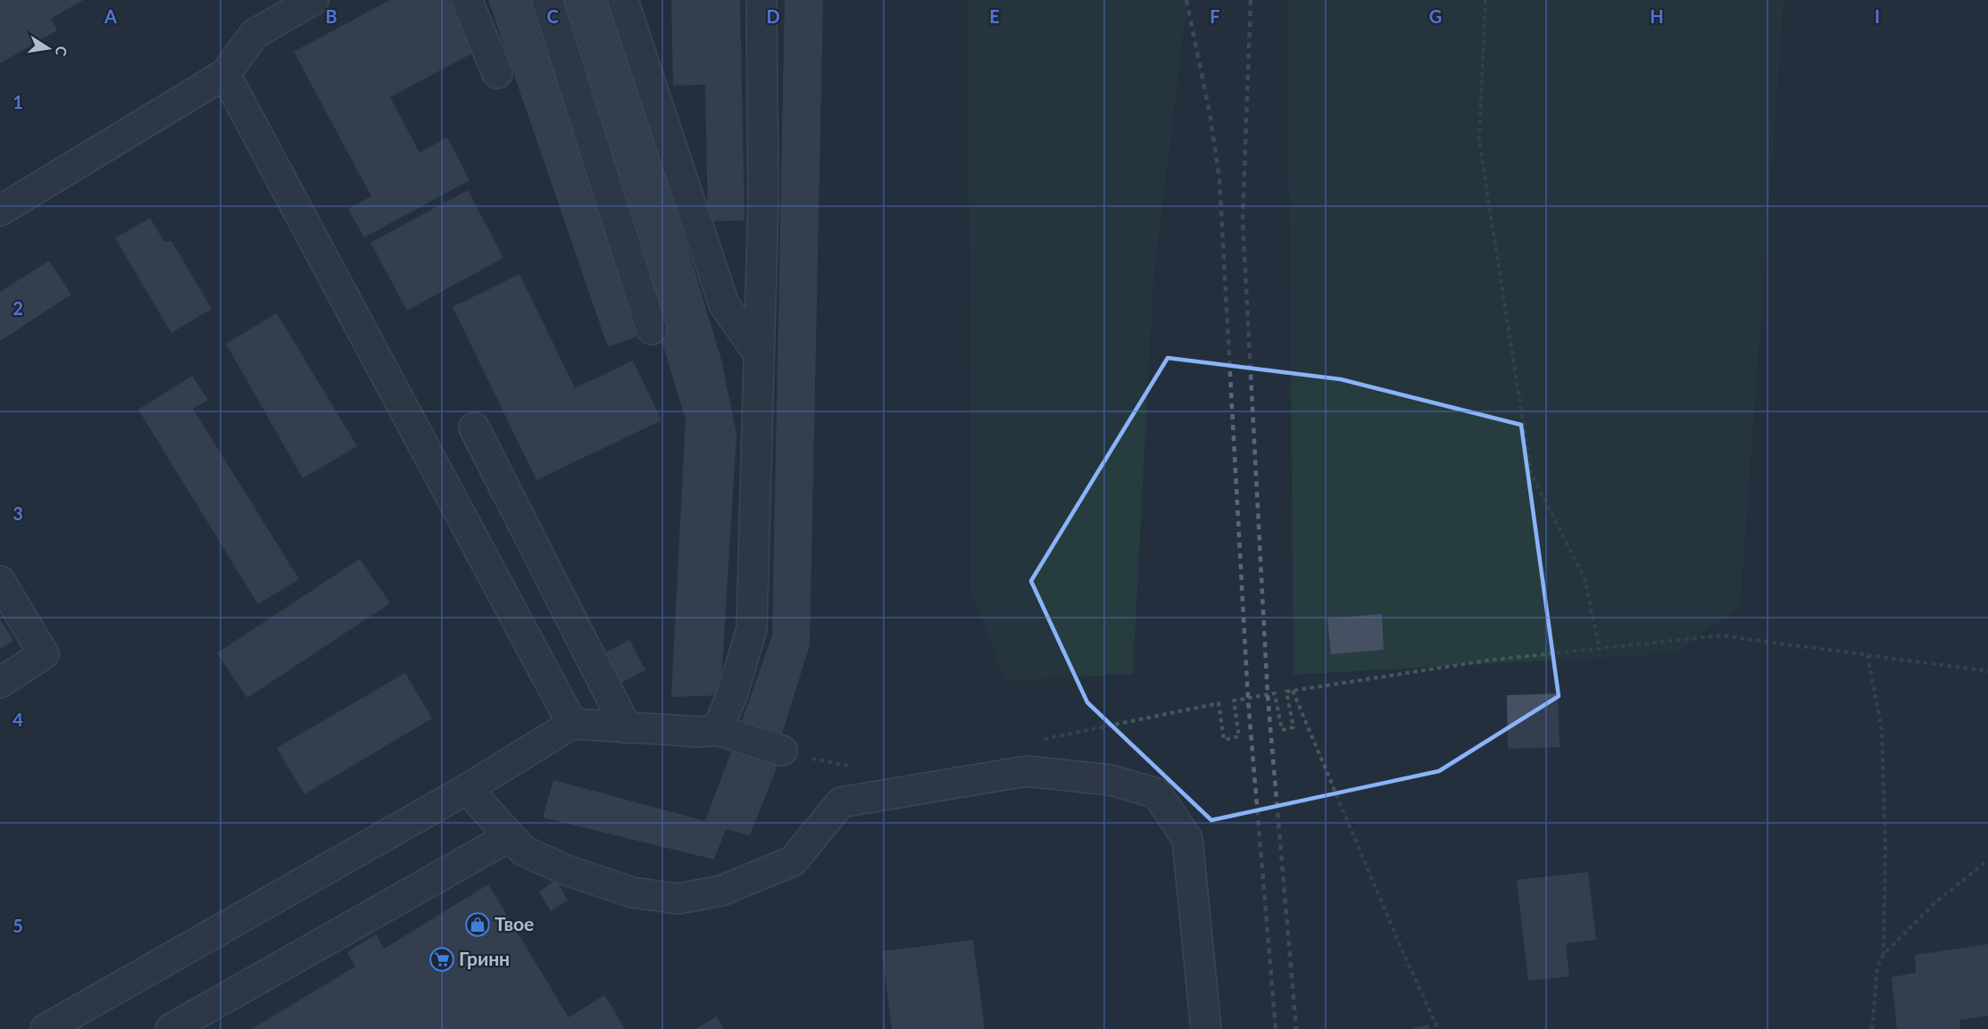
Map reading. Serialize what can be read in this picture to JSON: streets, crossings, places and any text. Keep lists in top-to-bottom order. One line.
{"places":{"shop":["Твое"],"supermarket":["Гринн"]},"north":"right","grid":{"columns":["A","B","C","D","E","F","G","H","I"],"rows":["1","2","3","4","5"]}}
